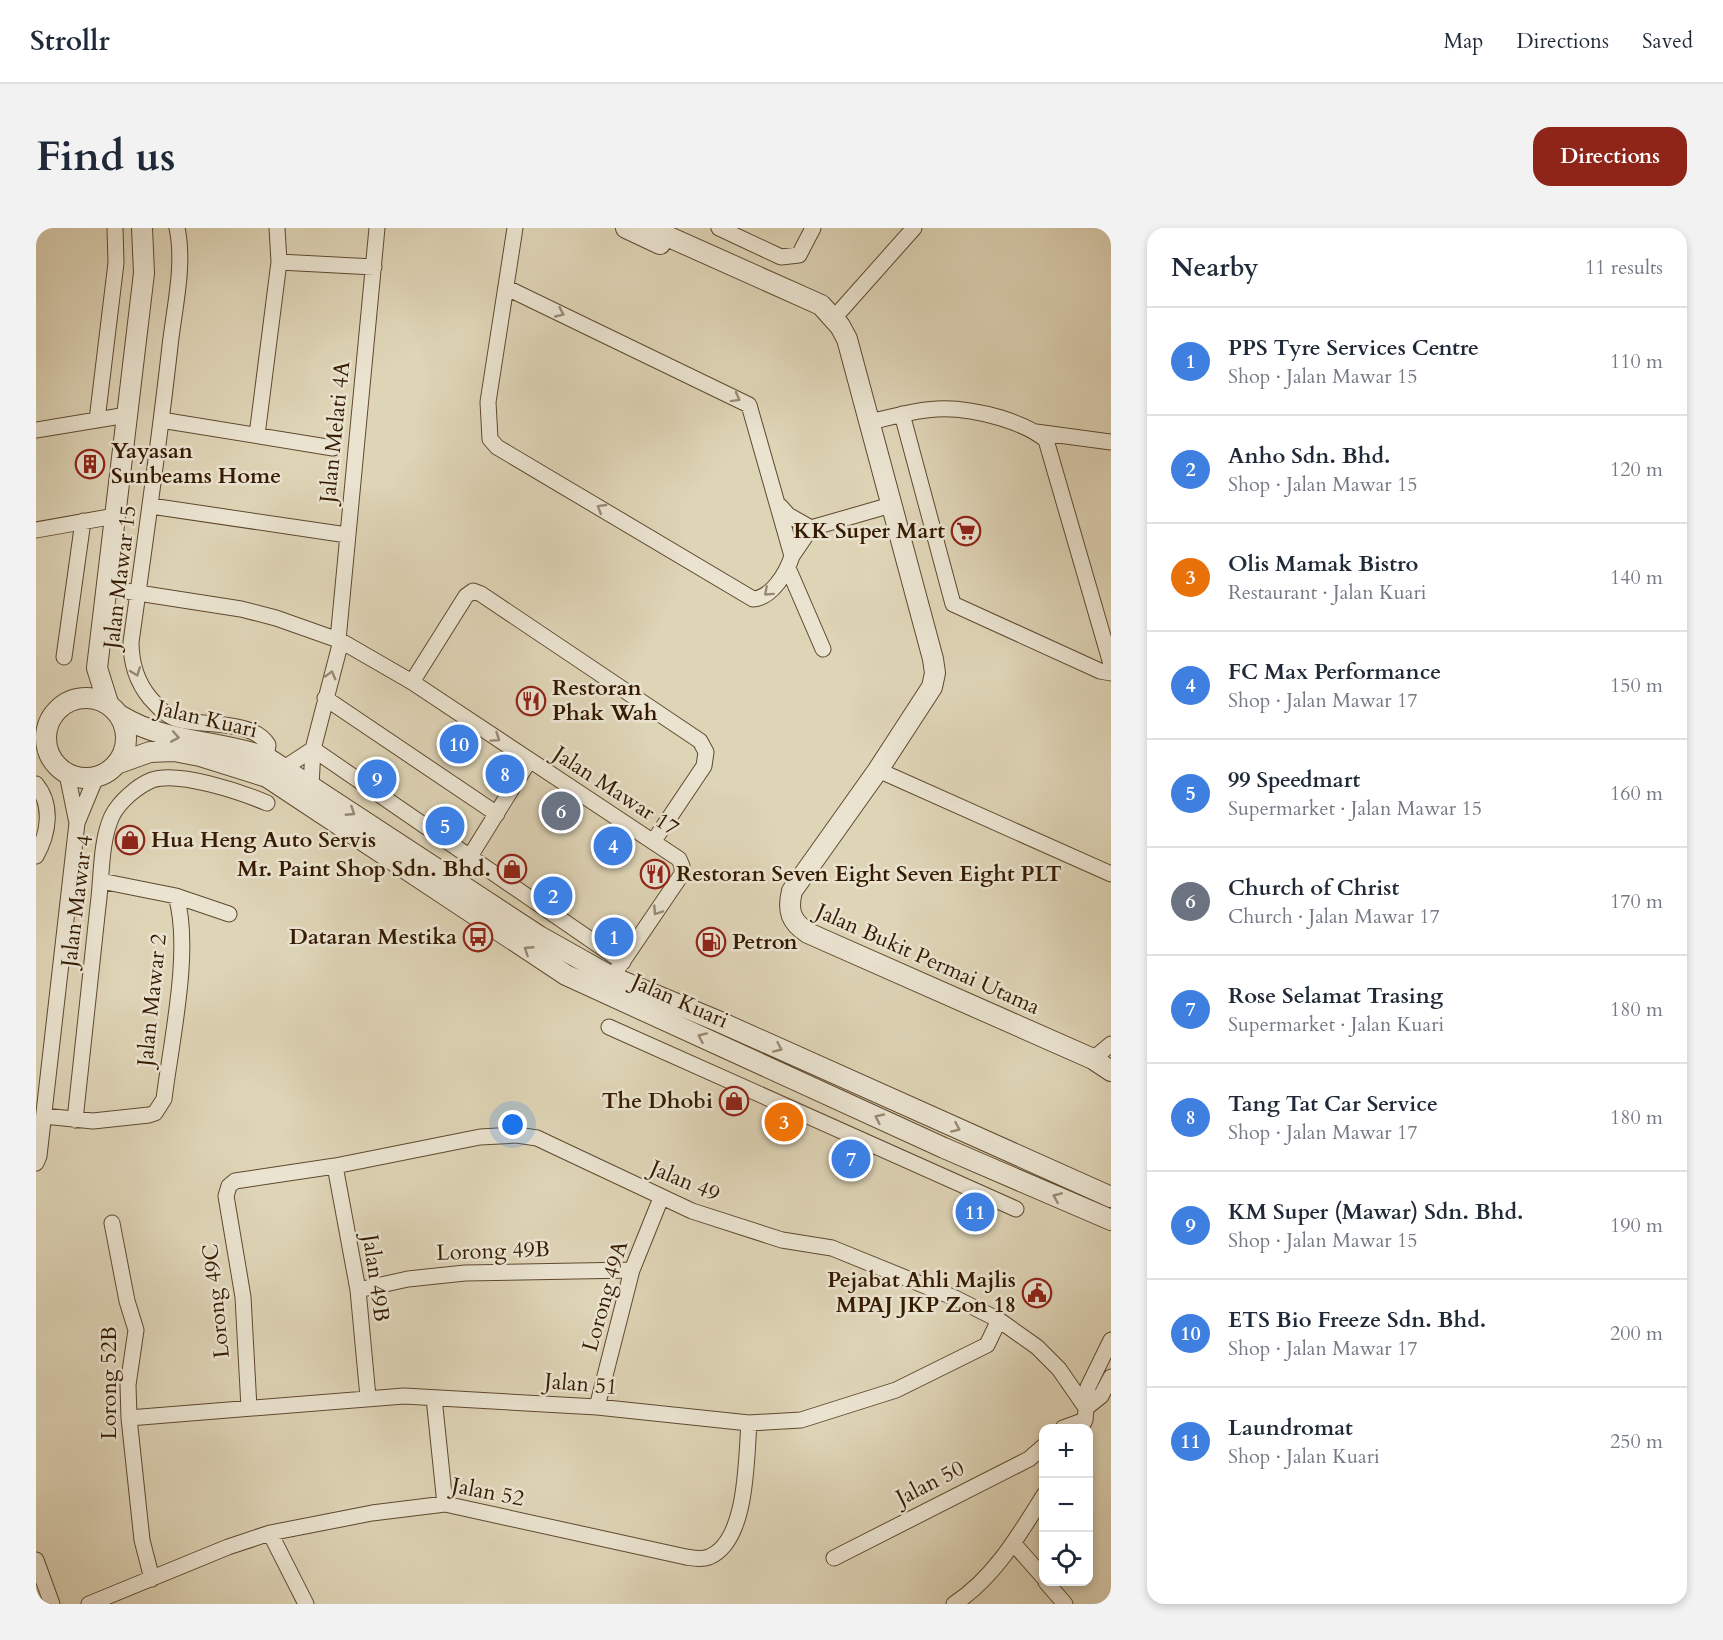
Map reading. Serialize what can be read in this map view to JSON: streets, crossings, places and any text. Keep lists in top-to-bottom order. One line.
{"streets":{"street":["Jalan Melati 4A","Jalan Mawar 15","Jalan Kuari","Jalan Mawar 17","Jalan Mawar 4","Jalan Bukit Permai Utama","Jalan Mawar 2","Jalan 49","Lorong 49B","Jalan 49B","Lorong 49A","Lorong 49C","Lorong 52B","Jalan 51","Jalan 50","Jalan 52"]},"crossings":[["Jalan Melati 4A","Jalan Mawar 17"],["Jalan Mawar 15","Jalan Kuari"],["Jalan Kuari","Jalan Mawar 17"],["Jalan Kuari","Jalan Mawar 4"],["Jalan Mawar 4","Jalan Mawar 2"],["Jalan 49","Jalan 49B"],["Jalan 49","Lorong 49A"],["Jalan 49","Lorong 49C"],["Jalan 49","Jalan 51"],["Lorong 49B","Jalan 49B"],["Lorong 49B","Lorong 49A"],["Jalan 49B","Jalan 51"],["Lorong 49A","Jalan 51"],["Lorong 49C","Jalan 51"],["Lorong 52B","Jalan 51"],["Lorong 52B","Jalan 52"],["Jalan 51","Jalan 52"]],"places":{"building":["Yayasan Sunbeams Home"],"supermarket":["KK Super Mart"],"restaurant":["Restoran Phak Wah","Restoran Seven Eight Seven Eight PLT"],"shop":["Hua Heng Auto Servis","Mr. Paint Shop Sdn. Bhd.","The Dhobi"],"bus stop":["Dataran Mestika"],"fuel station":["Petron"],"public building":["Pejabat Ahli Majlis MPAJ JKP Zon 18"]},"page":{"header":"Strollr","nav":["Map","Directions","Saved"],"buttons":"Directions","title":"Find us","heading":["Nearby","11 results"],"list":[{"mark":"1","name":"PPS Tyre Services Centre","note":"Shop · Jalan Mawar 15","value":"110 m"},{"mark":"2","name":"Anho Sdn. Bhd.","note":"Shop · Jalan Mawar 15","value":"120 m"},{"mark":"3","name":"Olis Mamak Bistro","note":"Restaurant · Jalan Kuari","value":"140 m"},{"mark":"4","name":"FC Max Performance","note":"Shop · Jalan Mawar 17","value":"150 m"},{"mark":"5","name":"99 Speedmart","note":"Supermarket · Jalan Mawar 15","value":"160 m"},{"mark":"6","name":"Church of Christ","note":"Church · Jalan Mawar 17","value":"170 m"},{"mark":"7","name":"Rose Selamat Trasing","note":"Supermarket · Jalan Kuari","value":"180 m"},{"mark":"8","name":"Tang Tat Car Service","note":"Shop · Jalan Mawar 17","value":"180 m"},{"mark":"9","name":"KM Super (Mawar) Sdn. Bhd.","note":"Shop · Jalan Mawar 15","value":"190 m"},{"mark":"10","name":"ETS Bio Freeze Sdn. Bhd.","note":"Shop · Jalan Mawar 17","value":"200 m"},{"mark":"11","name":"Laundromat","note":"Shop · Jalan Kuari","value":"250 m"}],"pins":["10","8","9","6","5","4","2","1","3","7","11"],"map_buttons":["+","−"]}}
